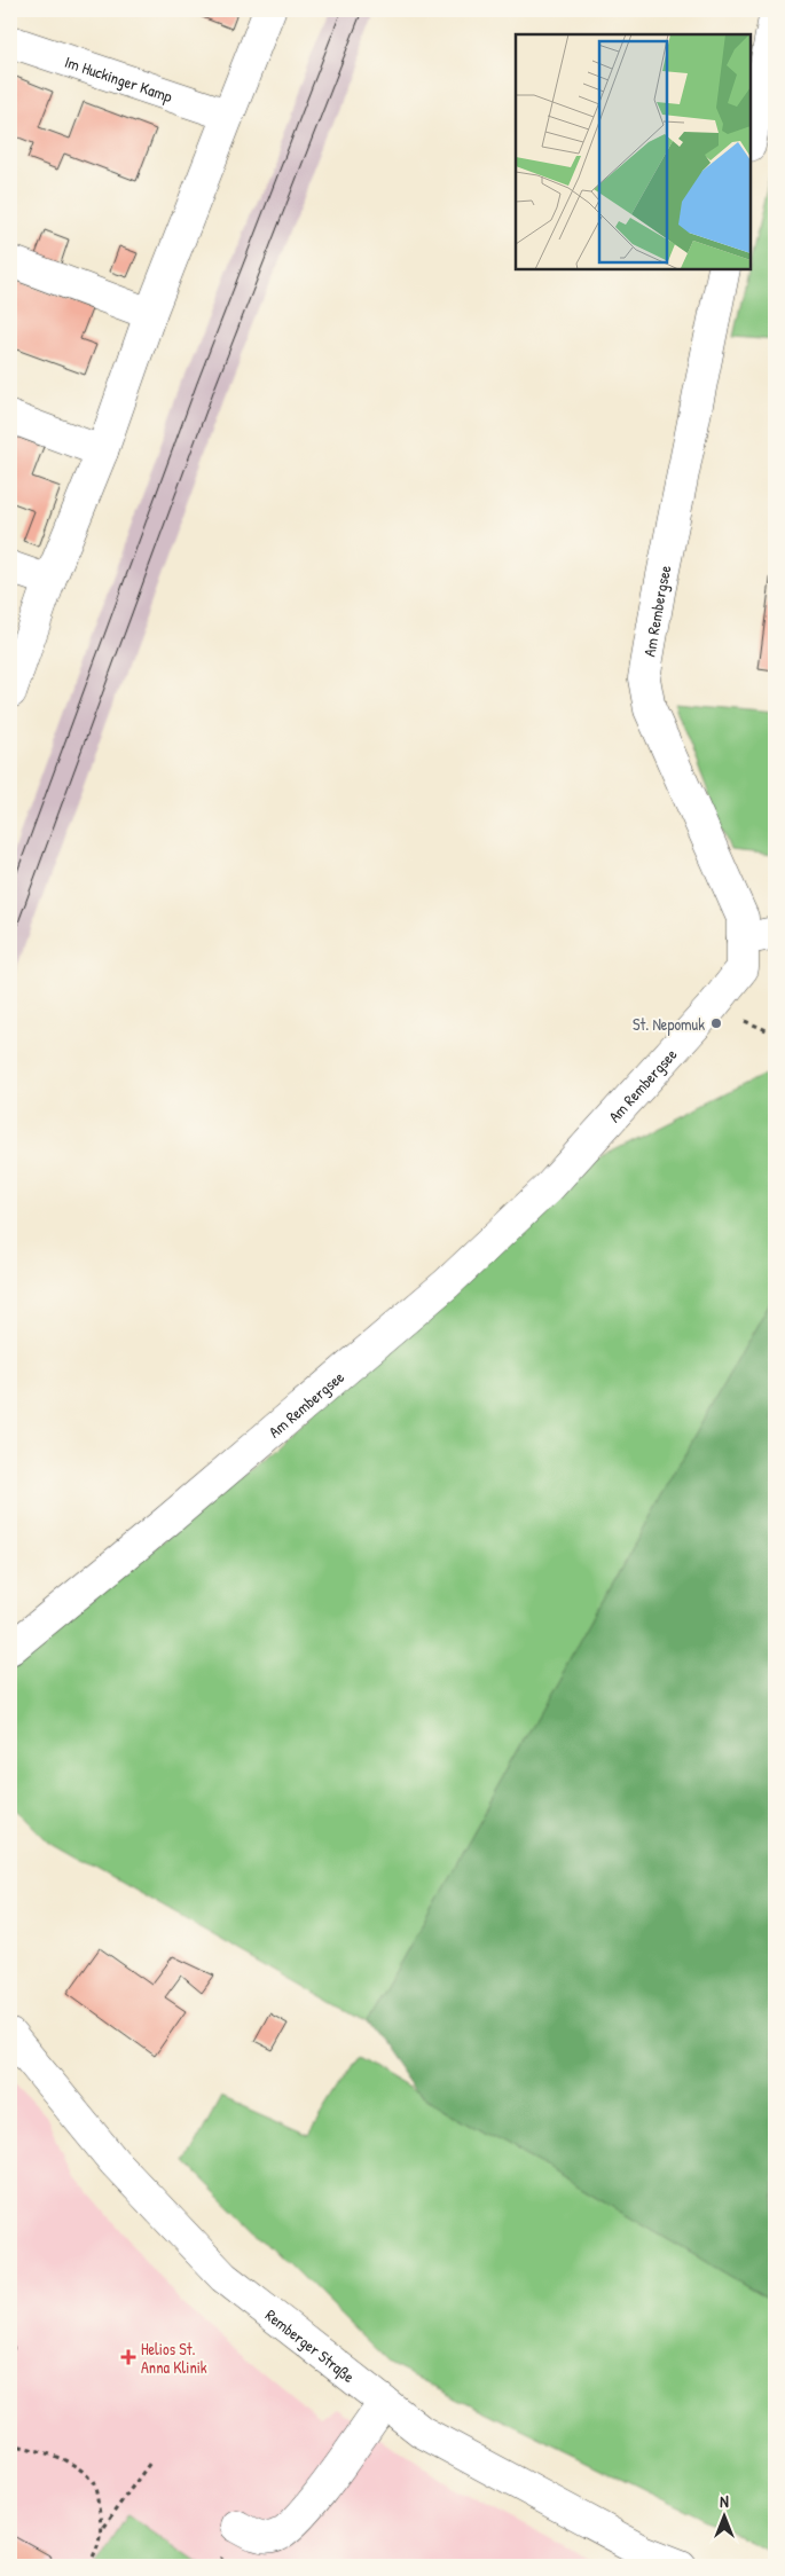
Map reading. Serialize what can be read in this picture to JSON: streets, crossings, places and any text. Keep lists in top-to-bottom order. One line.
{"streets":{"street":["Im Huckinger Kamp","Am Rembergsee","Remberger Straße"]},"places":{"other":["St. Nepomuk"],"health":["Helios St. Anna Klinik"]},"north":"top"}
